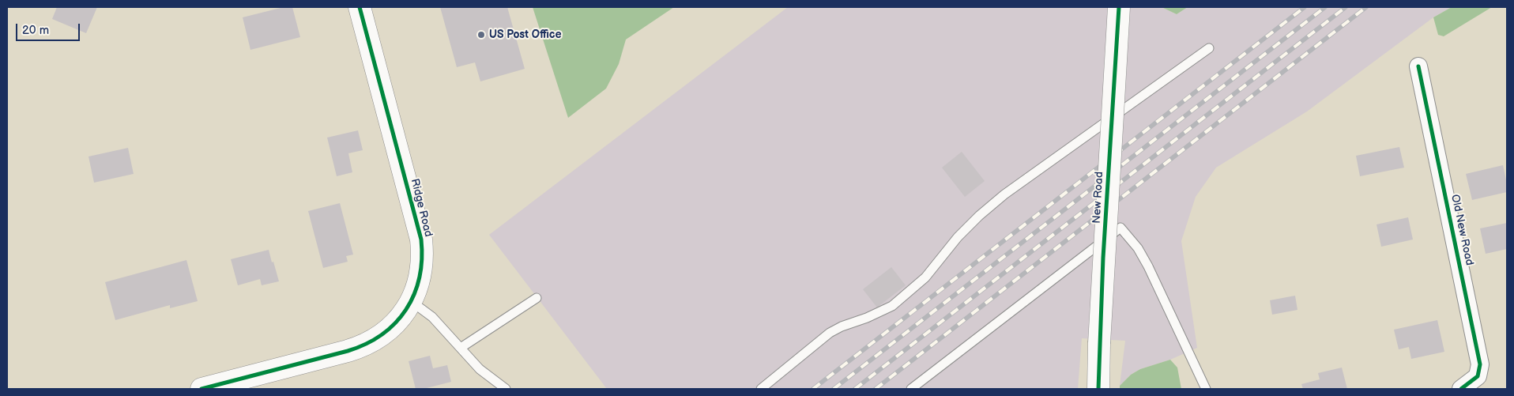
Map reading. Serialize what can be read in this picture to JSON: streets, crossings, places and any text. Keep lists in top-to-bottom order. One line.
{"streets":{"street":["New Road","Ridge Road","Old New Road"]},"places":["US Post Office"],"scale_bar":"20 m"}
